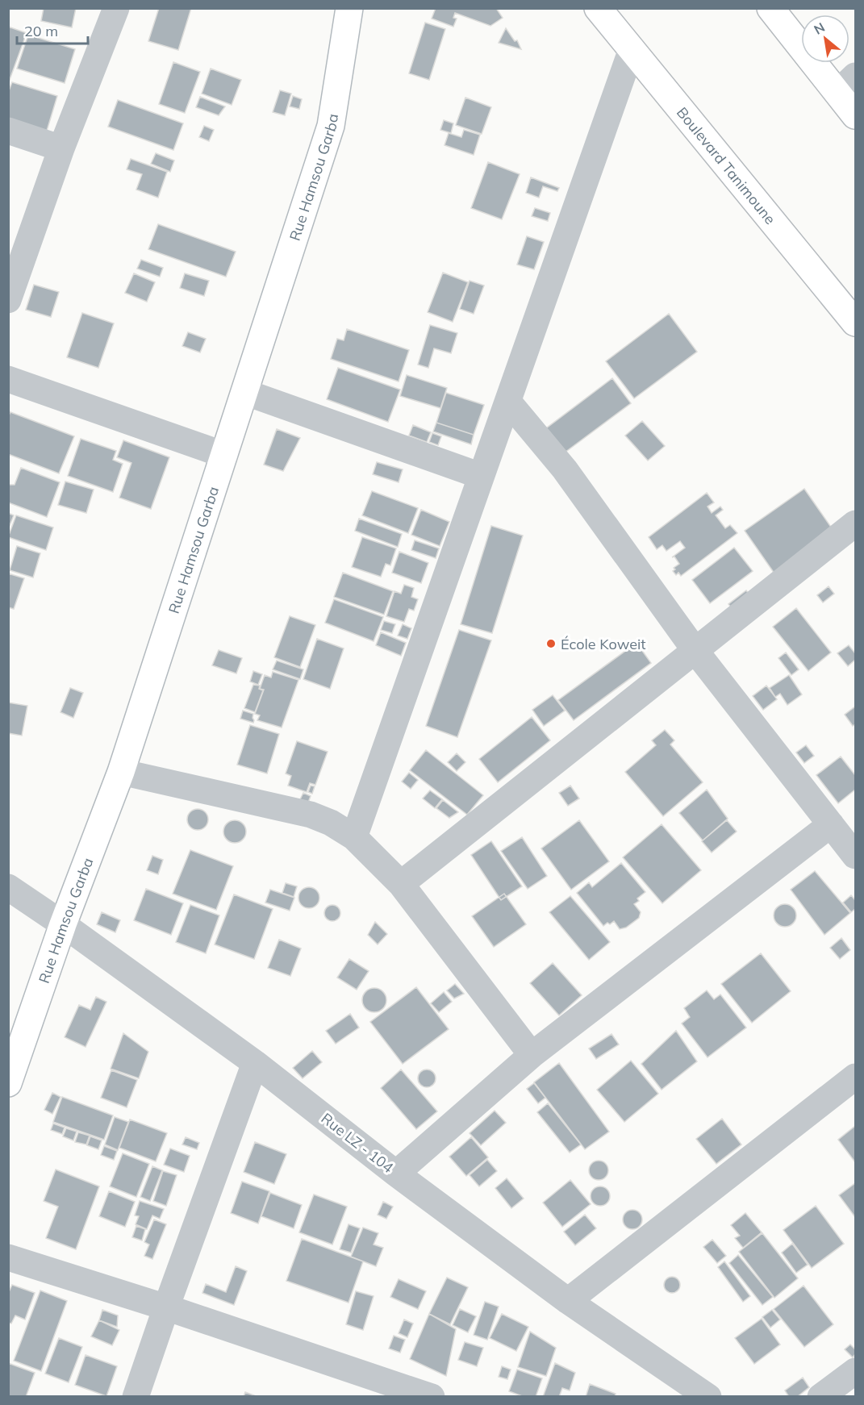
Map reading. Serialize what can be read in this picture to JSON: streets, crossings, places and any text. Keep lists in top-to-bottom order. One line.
{"streets":{"street":["Boulevard Tanimoune","Rue Hamsou Garba","Rue LZ - 104"]},"crossings":[["Rue Hamsou Garba","Rue LZ - 104"]],"places":["École Koweit"],"scale_bar":"20 m","north":"top left"}
